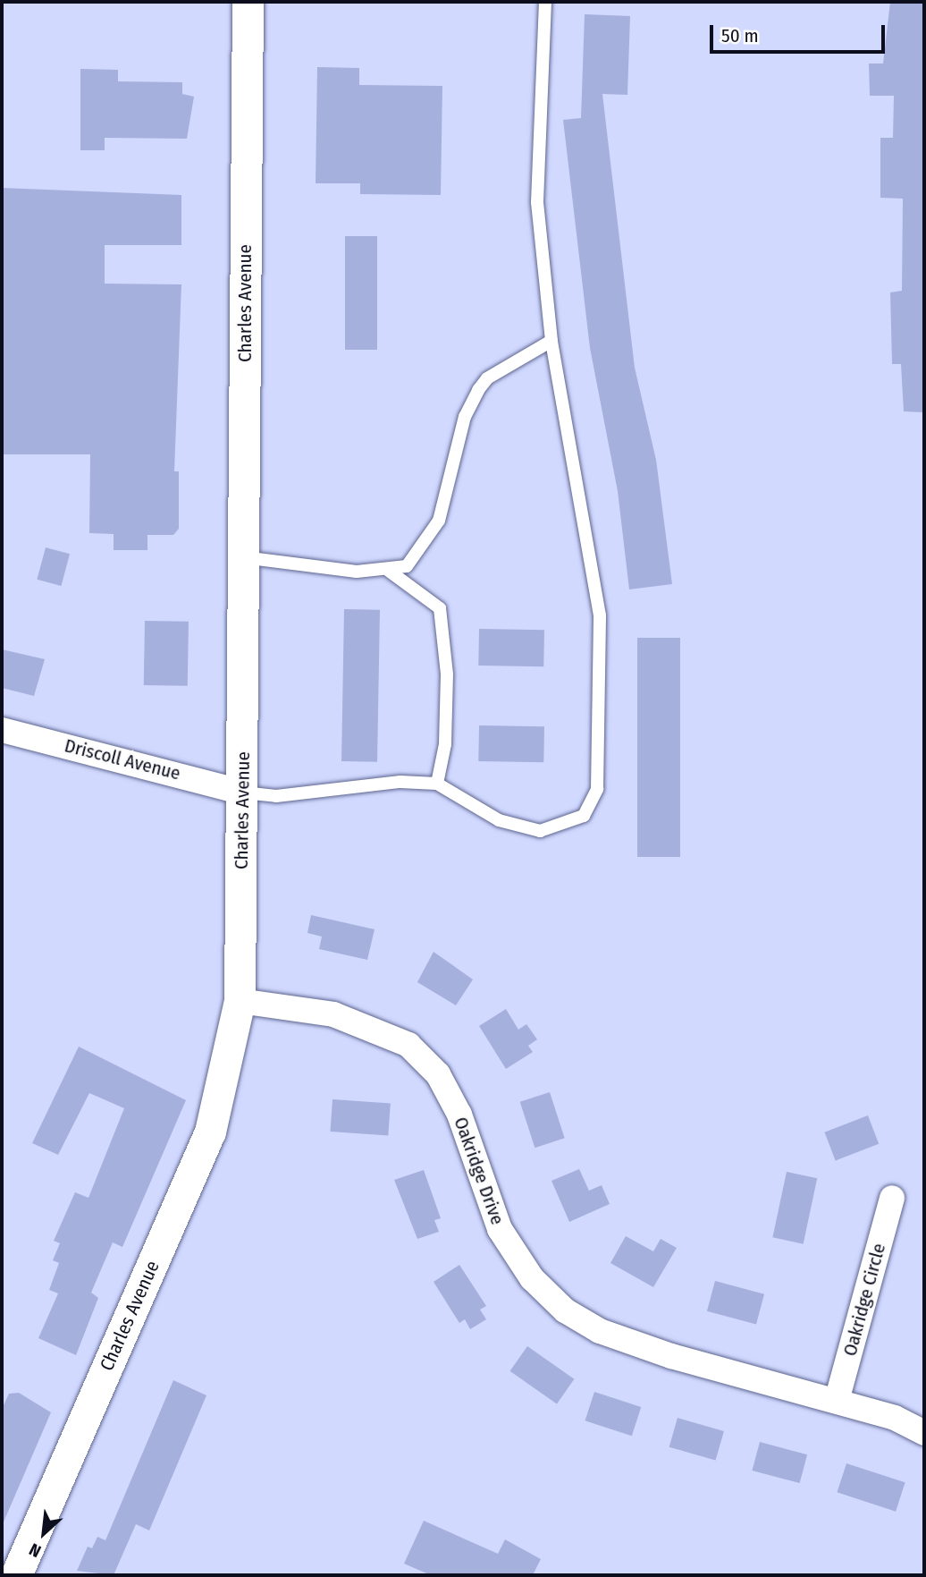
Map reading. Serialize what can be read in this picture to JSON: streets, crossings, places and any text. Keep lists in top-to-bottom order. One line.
{"streets":{"street":["Charles Avenue","Driscoll Avenue","Oakridge Drive","Oakridge Circle"]},"crossings":[["Charles Avenue","Driscoll Avenue"],["Charles Avenue","Oakridge Drive"],["Oakridge Drive","Oakridge Circle"]],"scale_bar":"50 m","north":"bottom left"}
